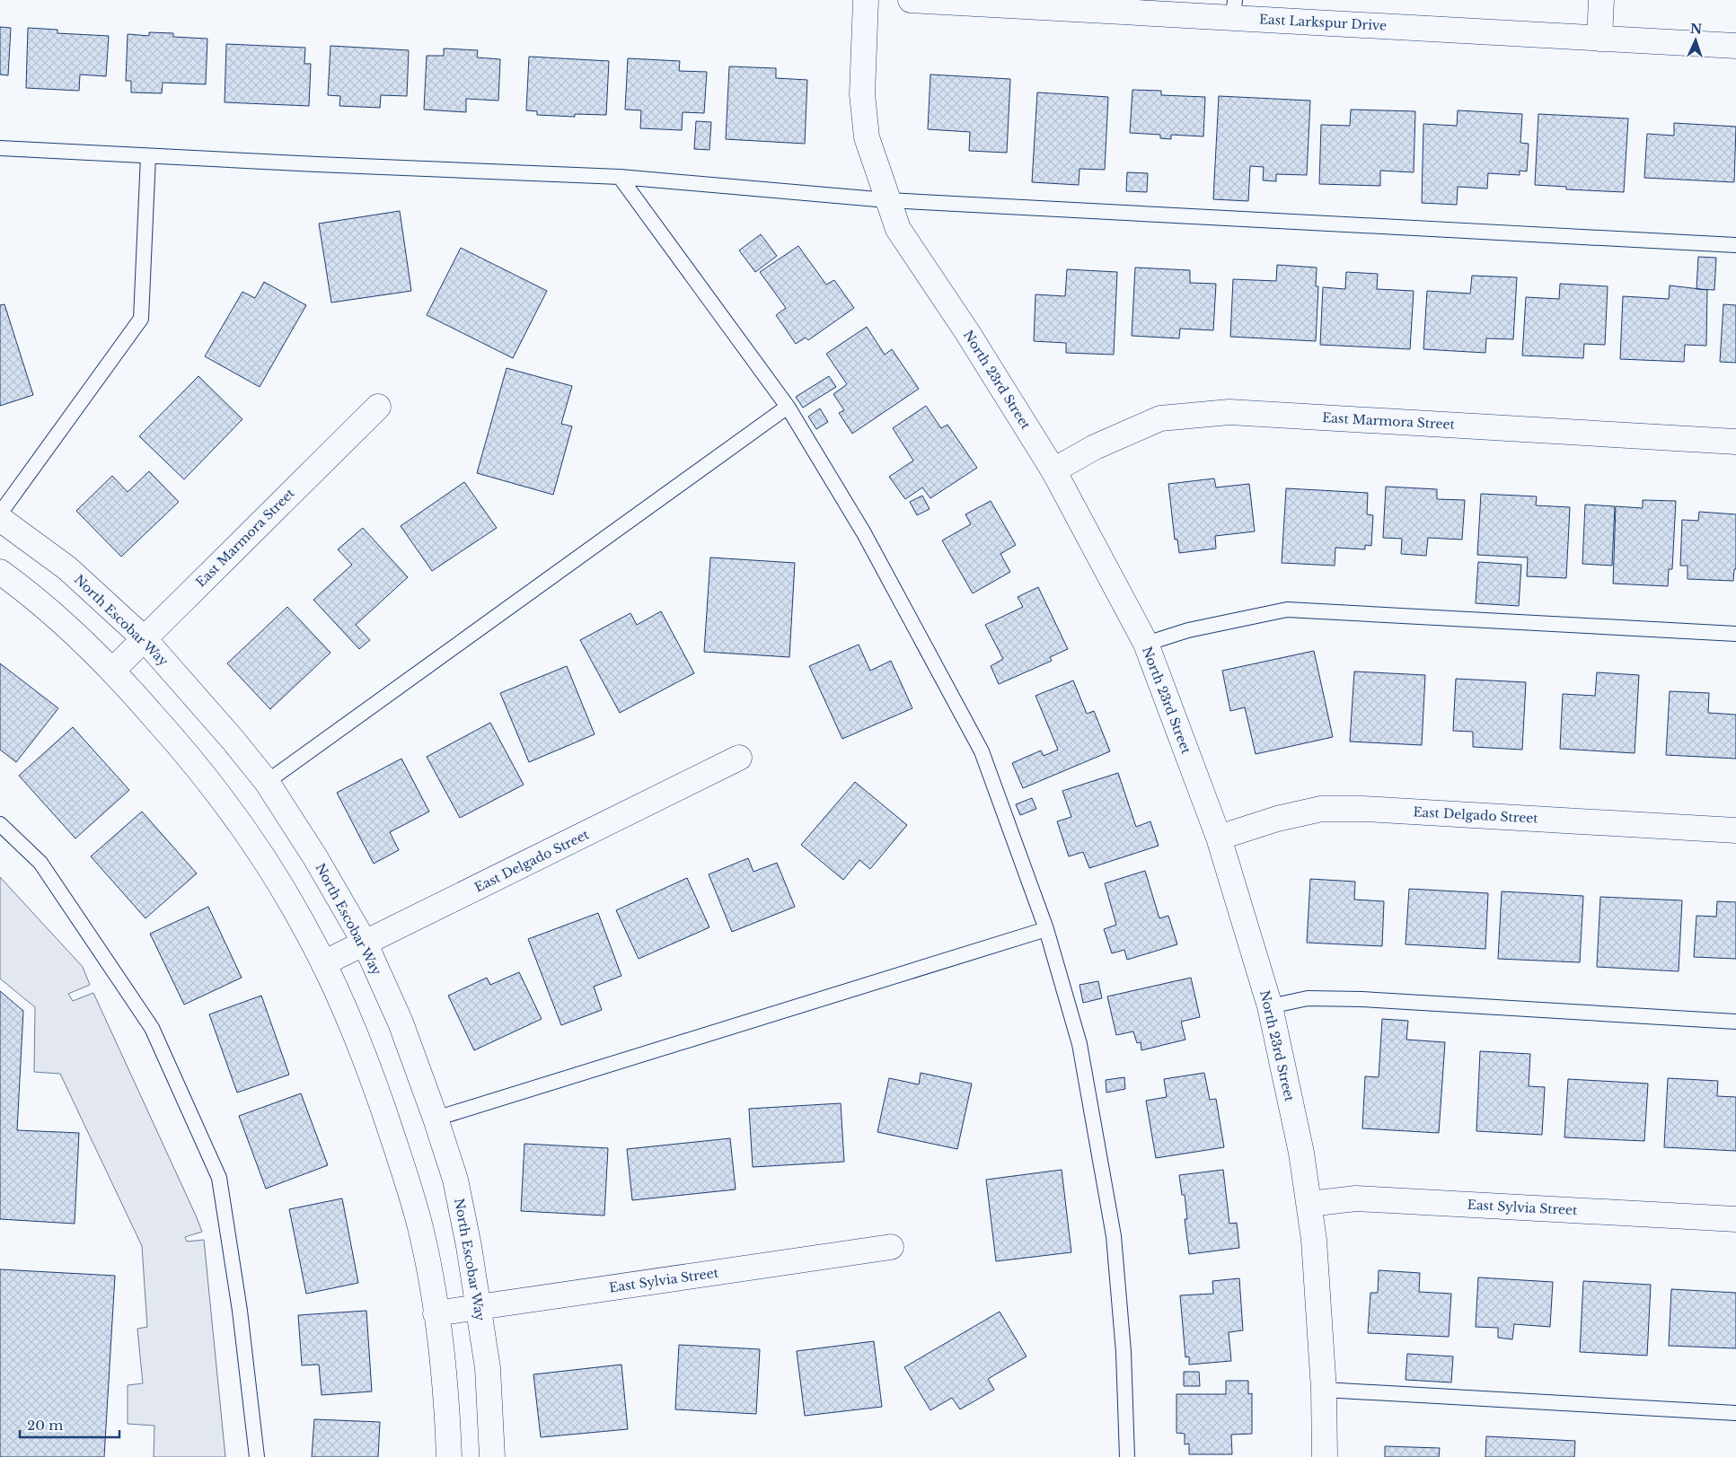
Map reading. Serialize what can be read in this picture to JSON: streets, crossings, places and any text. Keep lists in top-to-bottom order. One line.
{"streets":{"street":["East Larkspur Drive","North 23rd Street","East Marmora Street","North Escobar Way","East Delgado Street","East Sylvia Street"]},"crossings":[["North 23rd Street","East Marmora Street"],["North 23rd Street","East Delgado Street"],["North 23rd Street","East Sylvia Street"],["East Marmora Street","North Escobar Way"],["North Escobar Way","East Delgado Street"],["North Escobar Way","East Sylvia Street"]],"scale_bar":"20 m","north":"top"}
